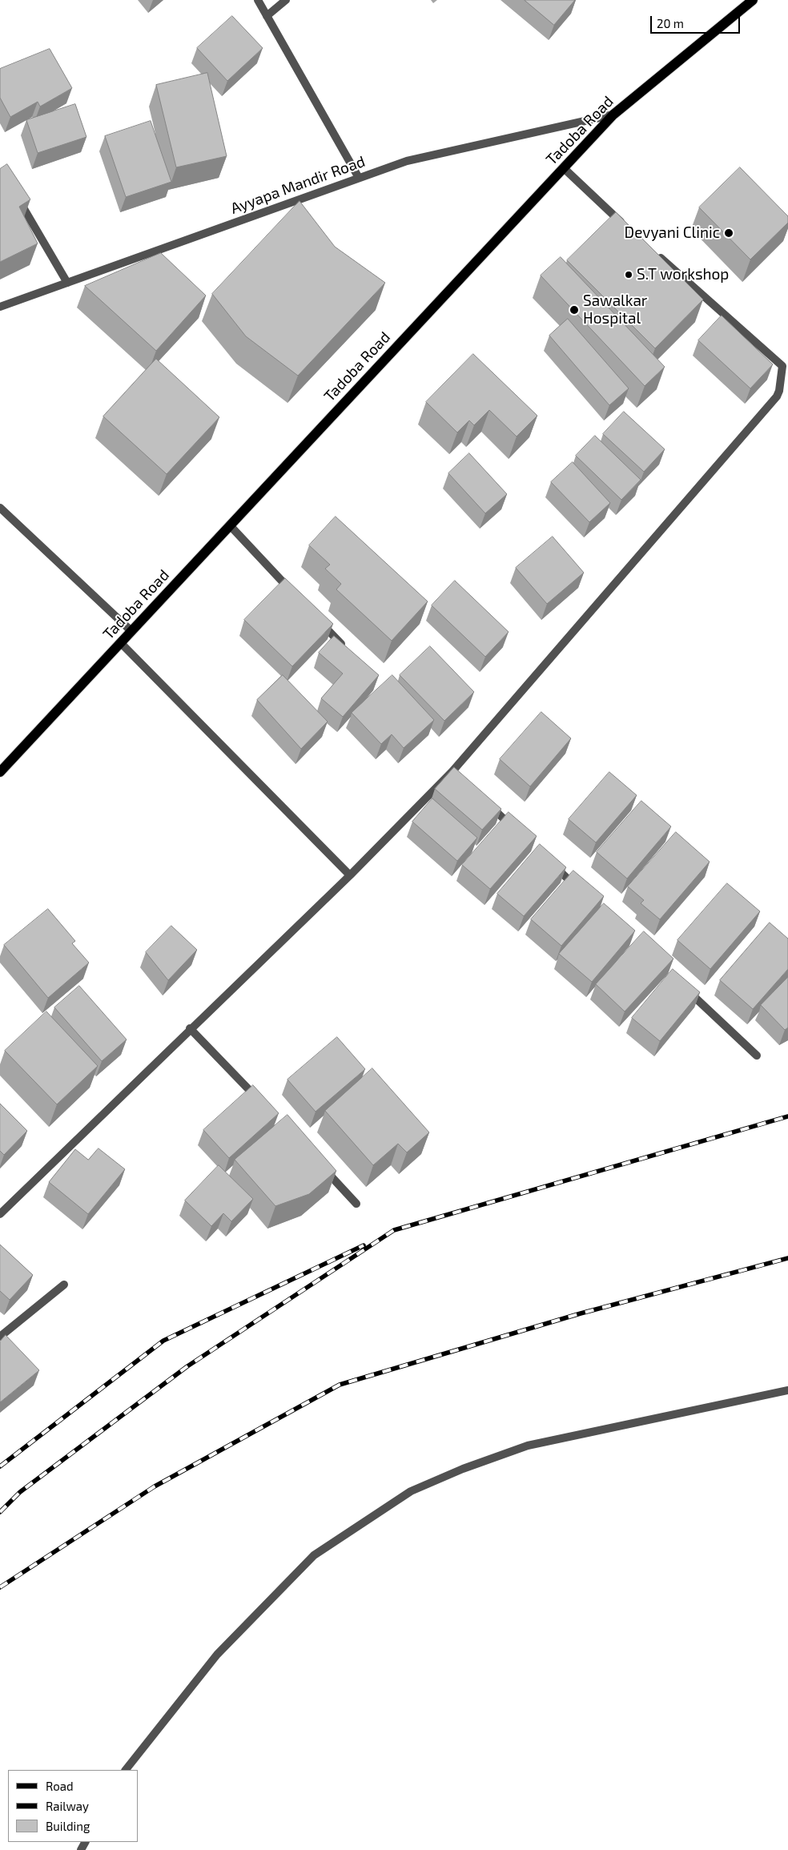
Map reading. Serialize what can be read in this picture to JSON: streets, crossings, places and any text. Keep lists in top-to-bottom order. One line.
{"streets":{"main road":["Tadoba Road"],"street":["Ayyapa Mandir Road"]},"crossings":[["Tadoba Road","Ayyapa Mandir Road"]],"places":["Devyani Clinic","S.T workshop","Sawalkar Hospital"],"legend":["Road","Railway","Building"],"scale_bar":"20 m"}
